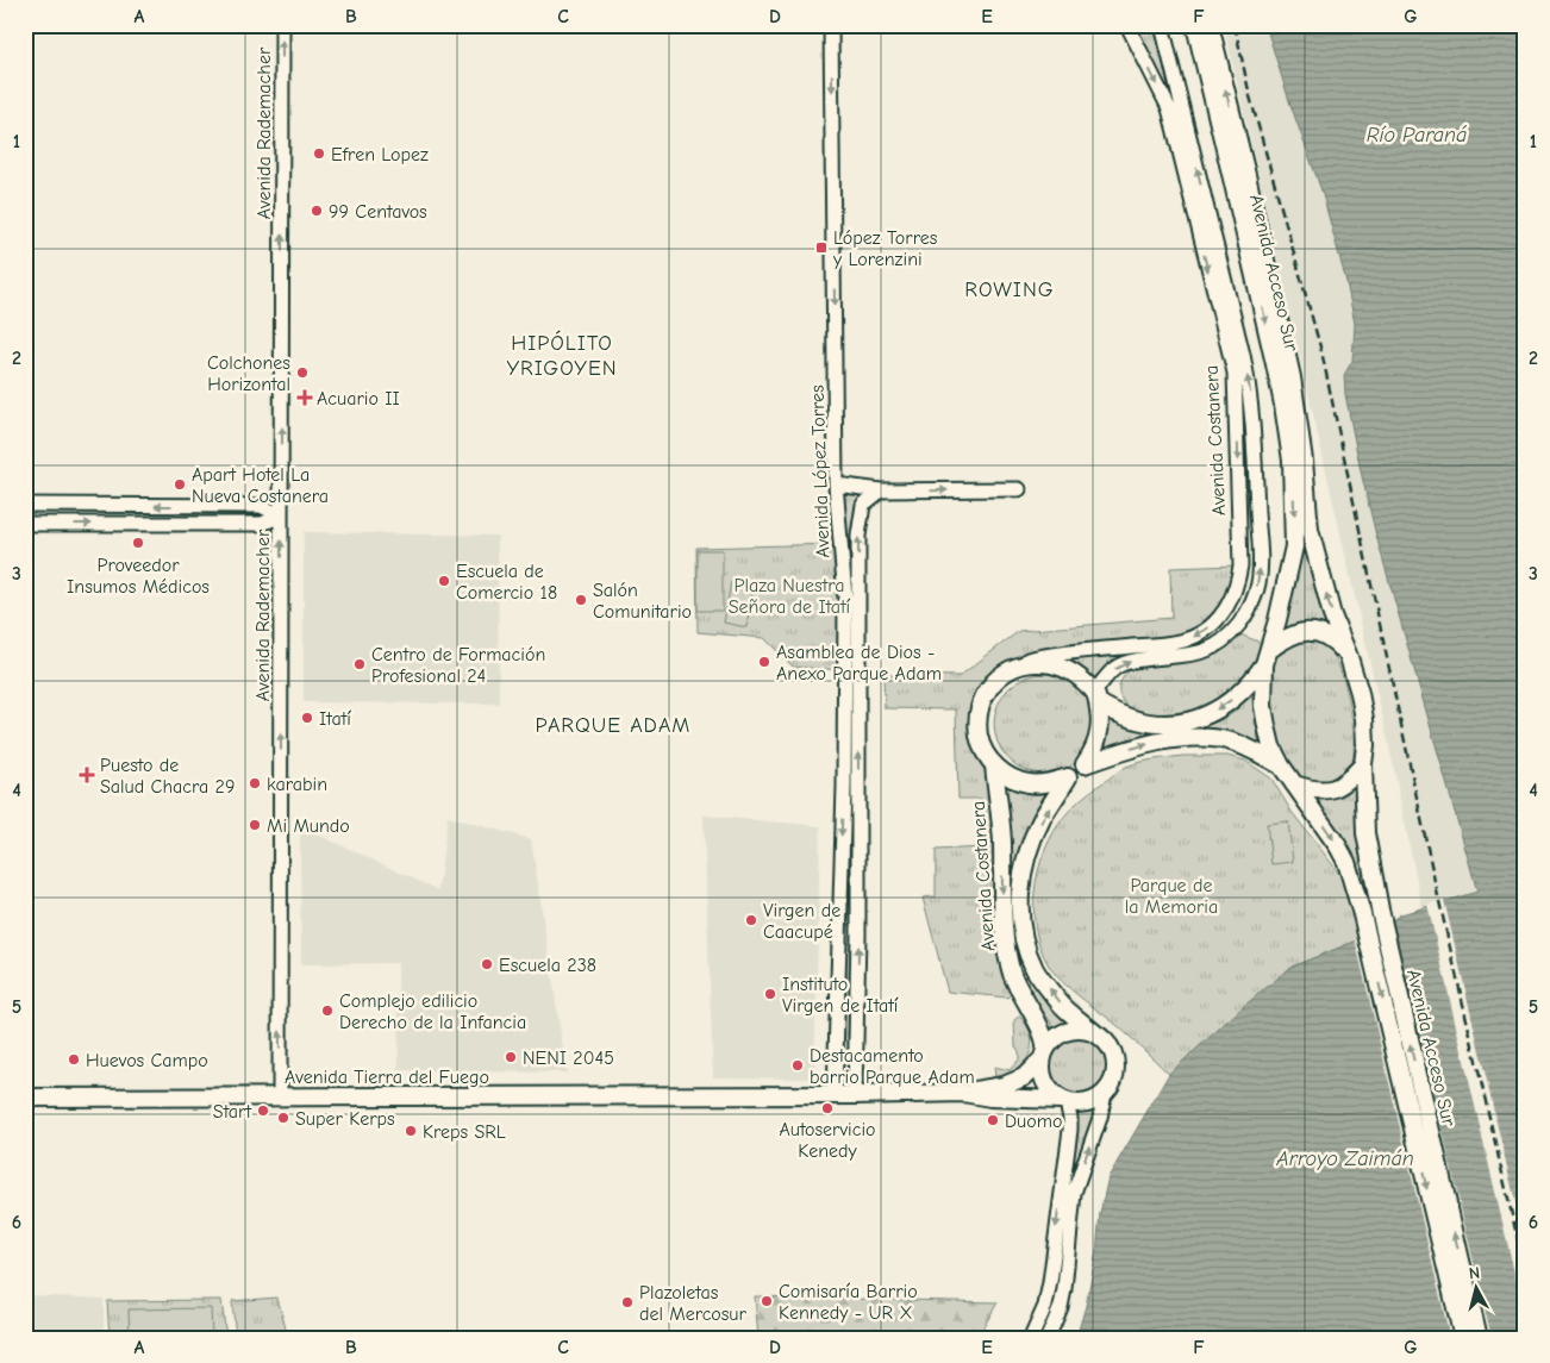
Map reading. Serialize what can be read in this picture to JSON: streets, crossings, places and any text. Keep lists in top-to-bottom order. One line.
{"streets":{"highway":["Avenida Acceso Sur","Avenida Costanera","Avenida Tierra del Fuego"],"main road":["Avenida Rademacher","Avenida López Torres"]},"crossings":[["Avenida Rademacher","Avenida Tierra del Fuego"],["Avenida Costanera","Avenida Tierra del Fuego"],["Avenida López Torres","Avenida Tierra del Fuego"]],"one_way":["Avenida Rademacher"],"districts":["ROWING","HIPÓLITO YRIGOYEN","PARQUE ADAM"],"water":["Río Paraná","Arroyo Zaimán"],"parks":["Plaza Nuestra Señora de Itatí","Parque de la Memoria"],"places":{"other":["Efren Lopez","99 Centavos","Colchones Horizontal","Apart Hotel La Nueva Costanera","Proveedor Insumos Médicos","Escuela de Comercio 18","Salón Comunitario","Asamblea de Dios - Anexo Parque Adam","Centro de Formación Profesional 24","Itatí","karabin","Mi Mundo","Virgen de Caacupé","Escuela 238","Instituto Virgen de Itatí","Complejo edilicio Derecho de la Infancia","NENI 2045","Huevos Campo","Destacamento barrio Parque Adam","Autoservicio Kenedy","Start","Super Kerps","Duomo","Kreps SRL","Comisaría Barrio Kennedy - UR X","Plazoletas del Mercosur"],"transit":["López Torres y Lorenzini"],"health":["Acuario II","Puesto de Salud Chacra 29"]},"north":"top","grid":{"columns":["A","B","C","D","E","F","G"],"rows":["1","2","3","4","5","6"]}}
